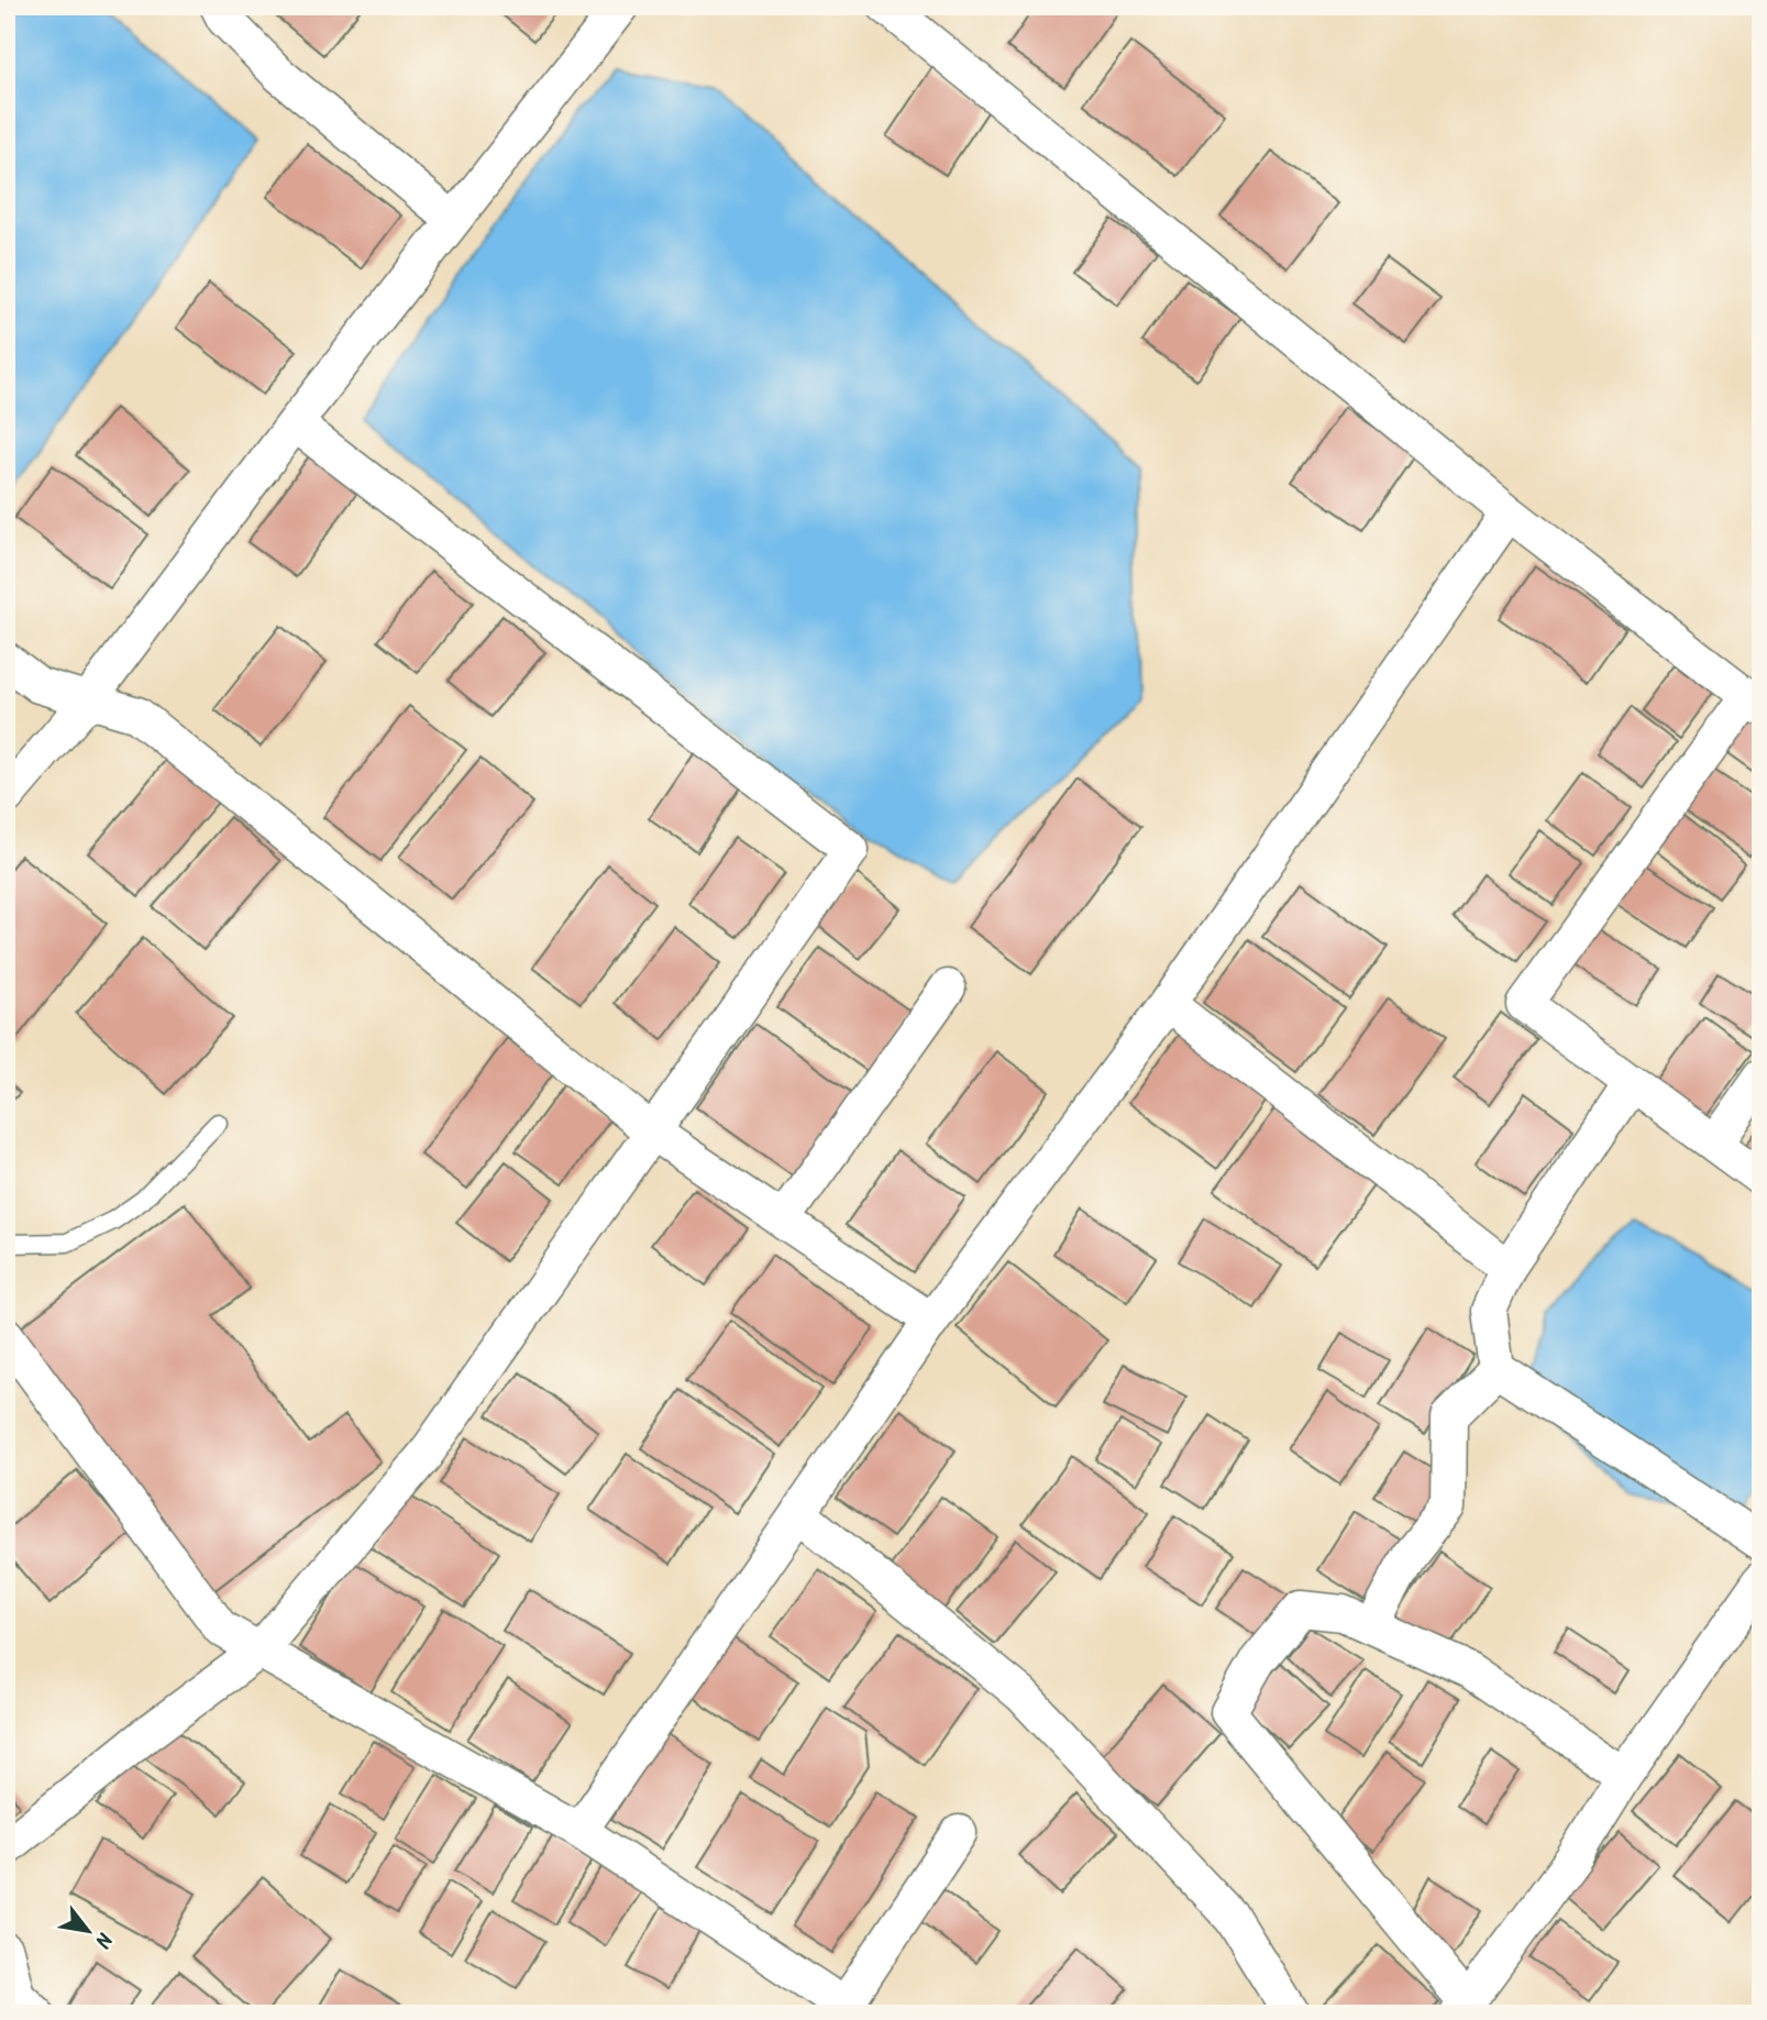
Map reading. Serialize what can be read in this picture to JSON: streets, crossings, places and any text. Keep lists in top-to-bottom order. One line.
{"north":"bottom right"}
